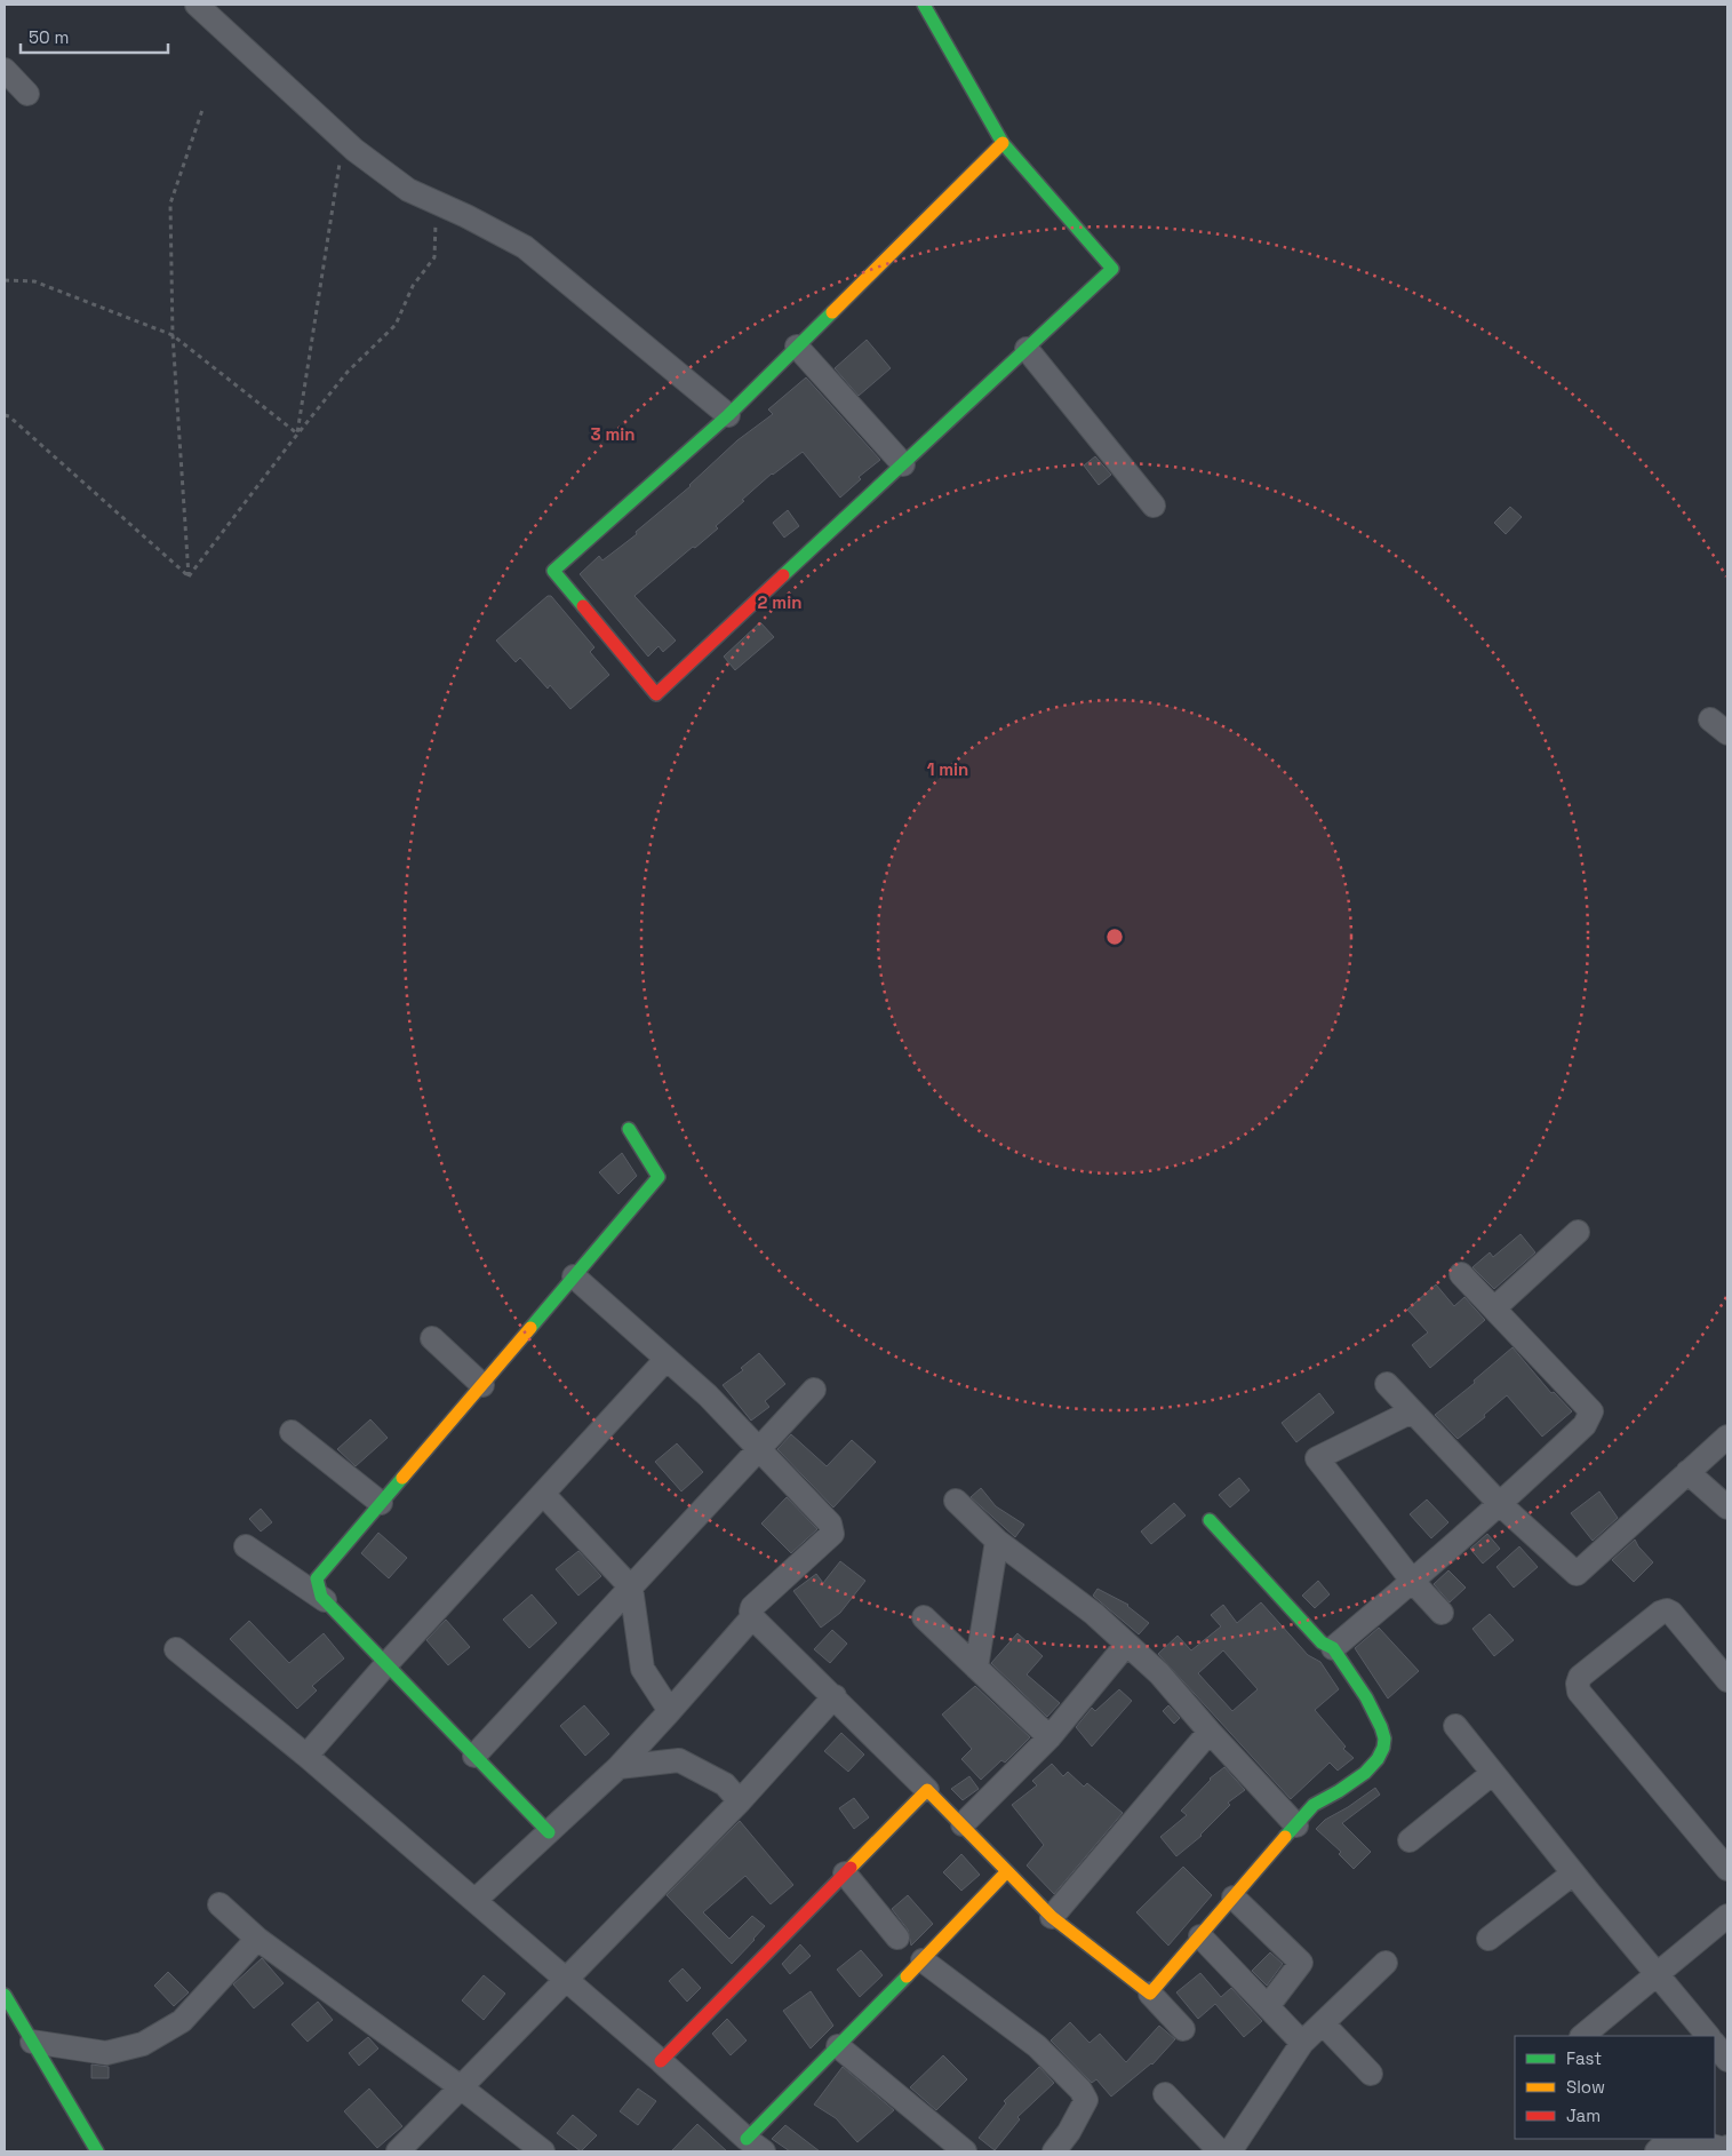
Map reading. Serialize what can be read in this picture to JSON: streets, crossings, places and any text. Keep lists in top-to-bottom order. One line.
{"legend":["Fast","Slow","Jam"],"scale_bar":"50 m","rings":["3 min","2 min","1 min"]}
